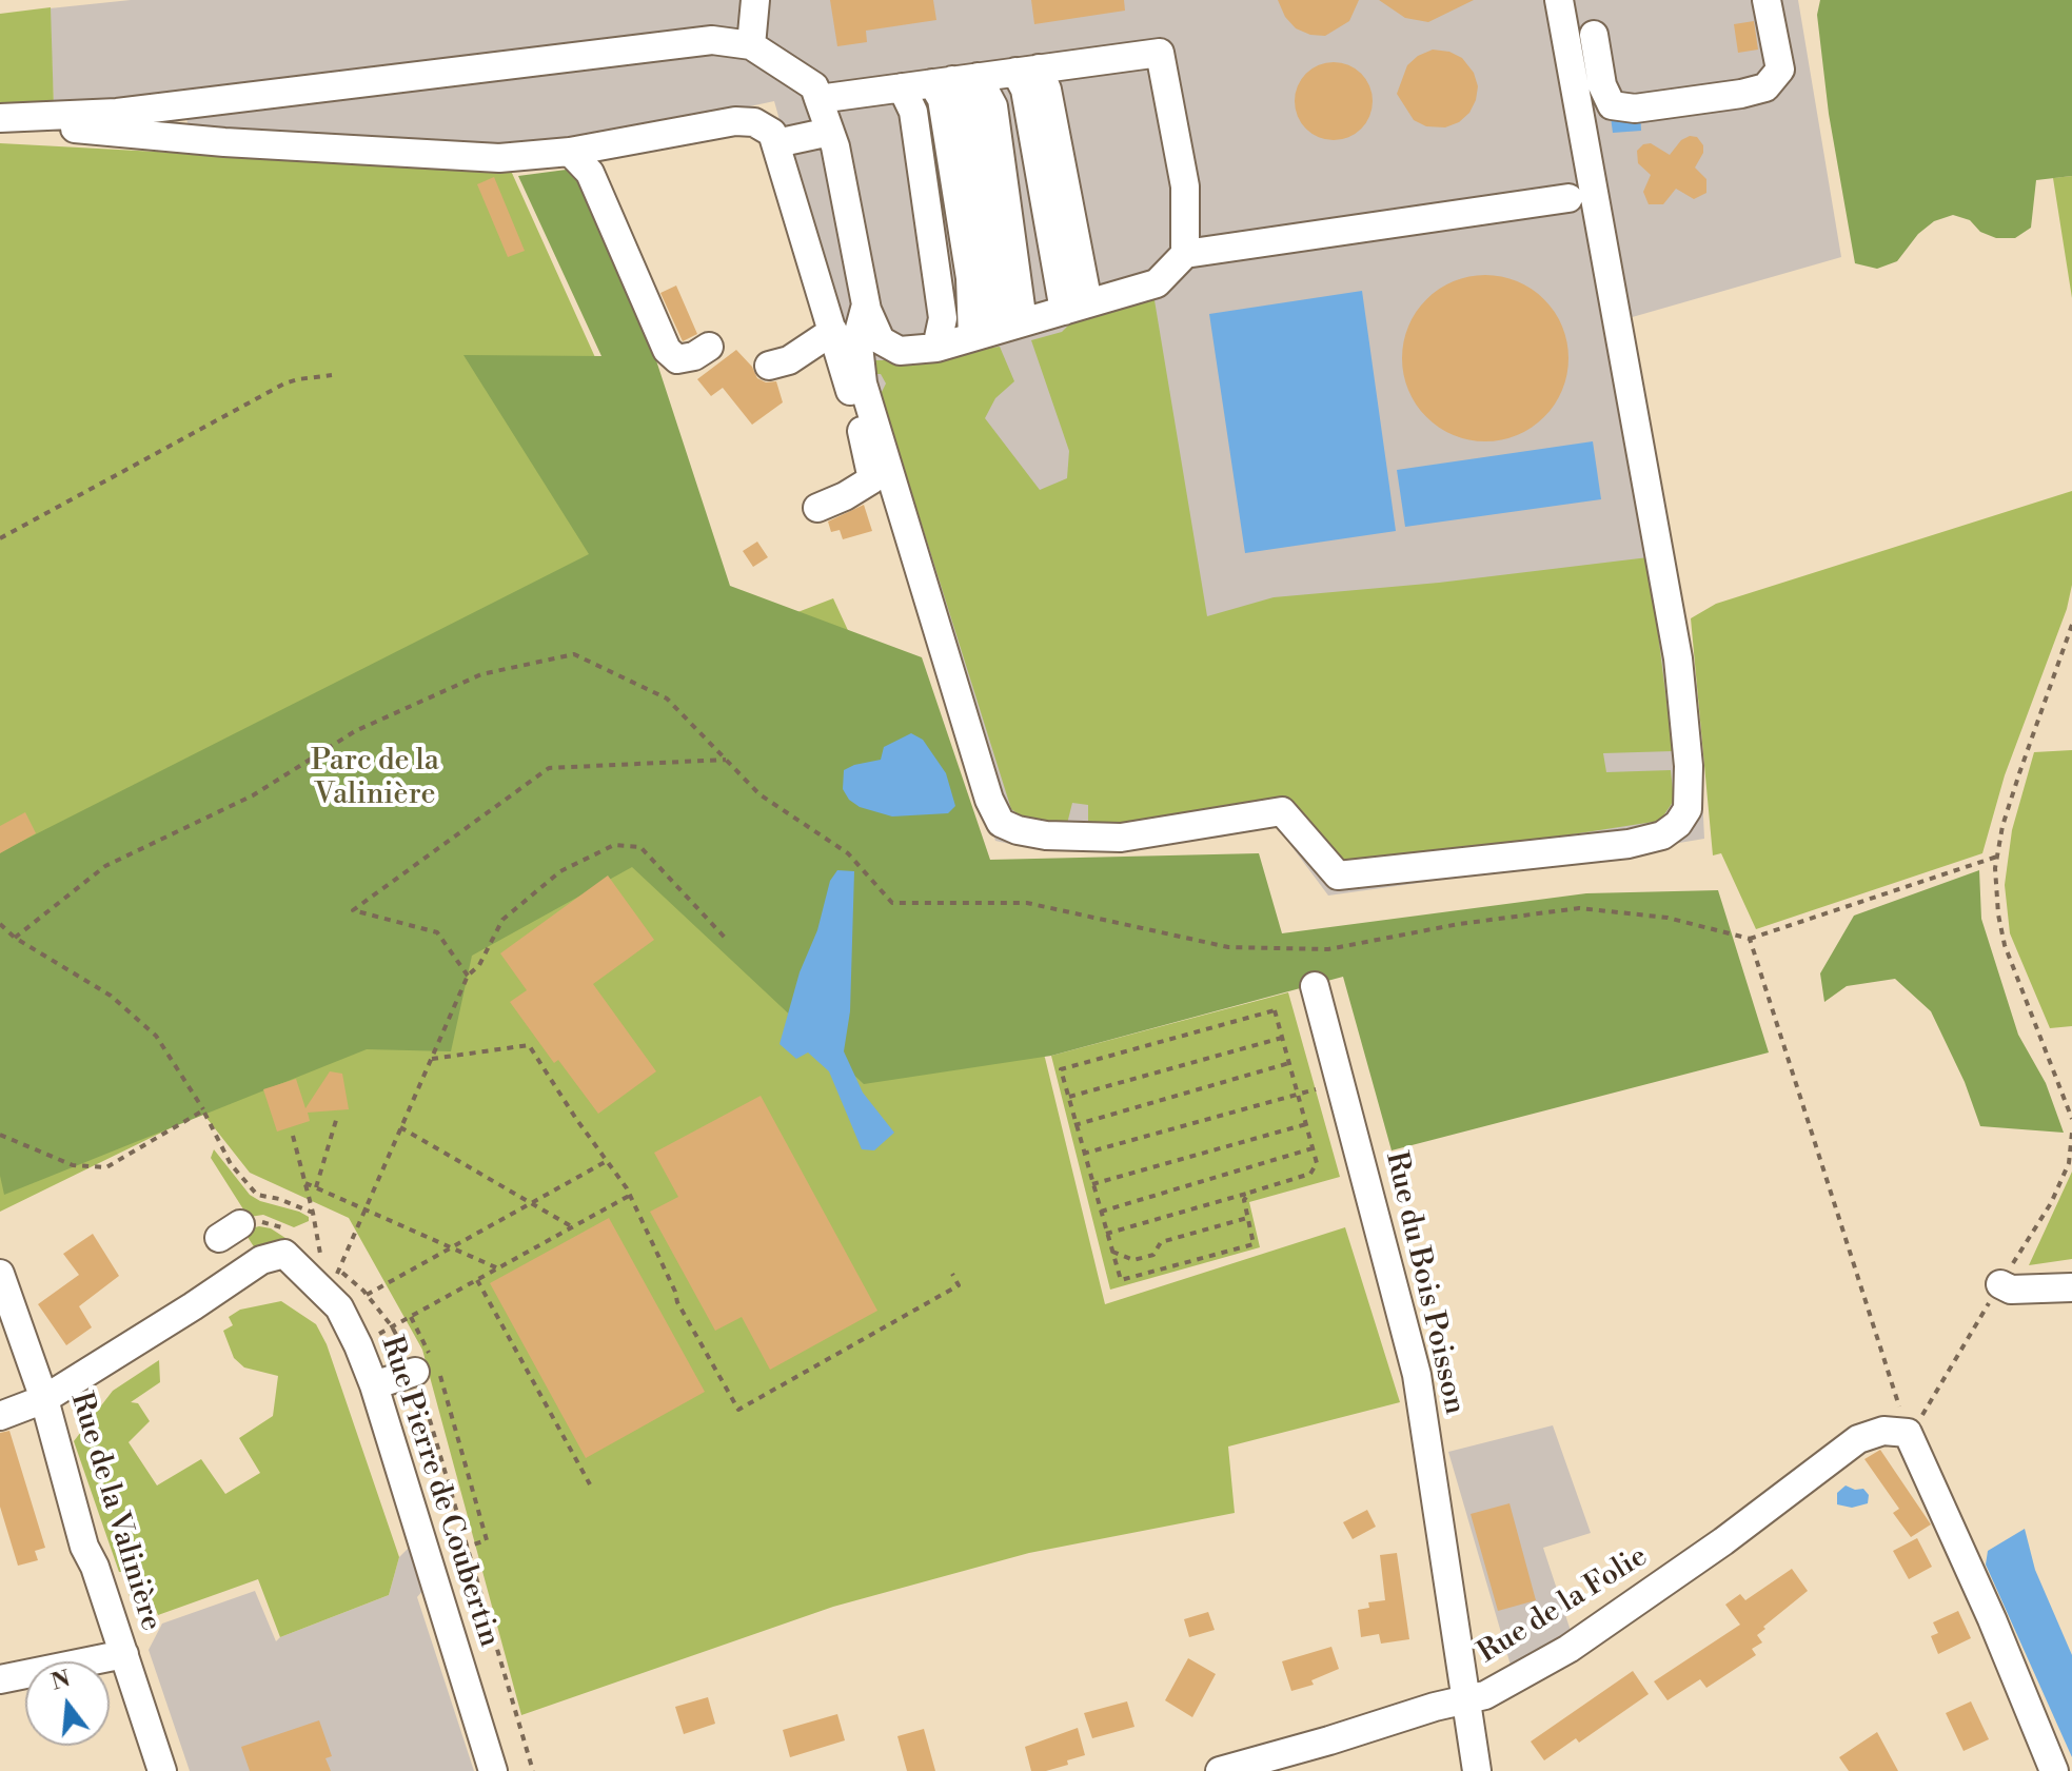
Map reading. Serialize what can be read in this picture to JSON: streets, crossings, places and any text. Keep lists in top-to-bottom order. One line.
{"streets":{"street":["Rue du Bois Poisson","Rue Pierre de Coubertin","Rue de la Valinière","Rue de la Folie"]},"crossings":[["Rue du Bois Poisson","Rue de la Folie"],["Rue Pierre de Coubertin","Rue de la Valinière"]],"parks":["Parc de la Valinière"],"north":"top"}
